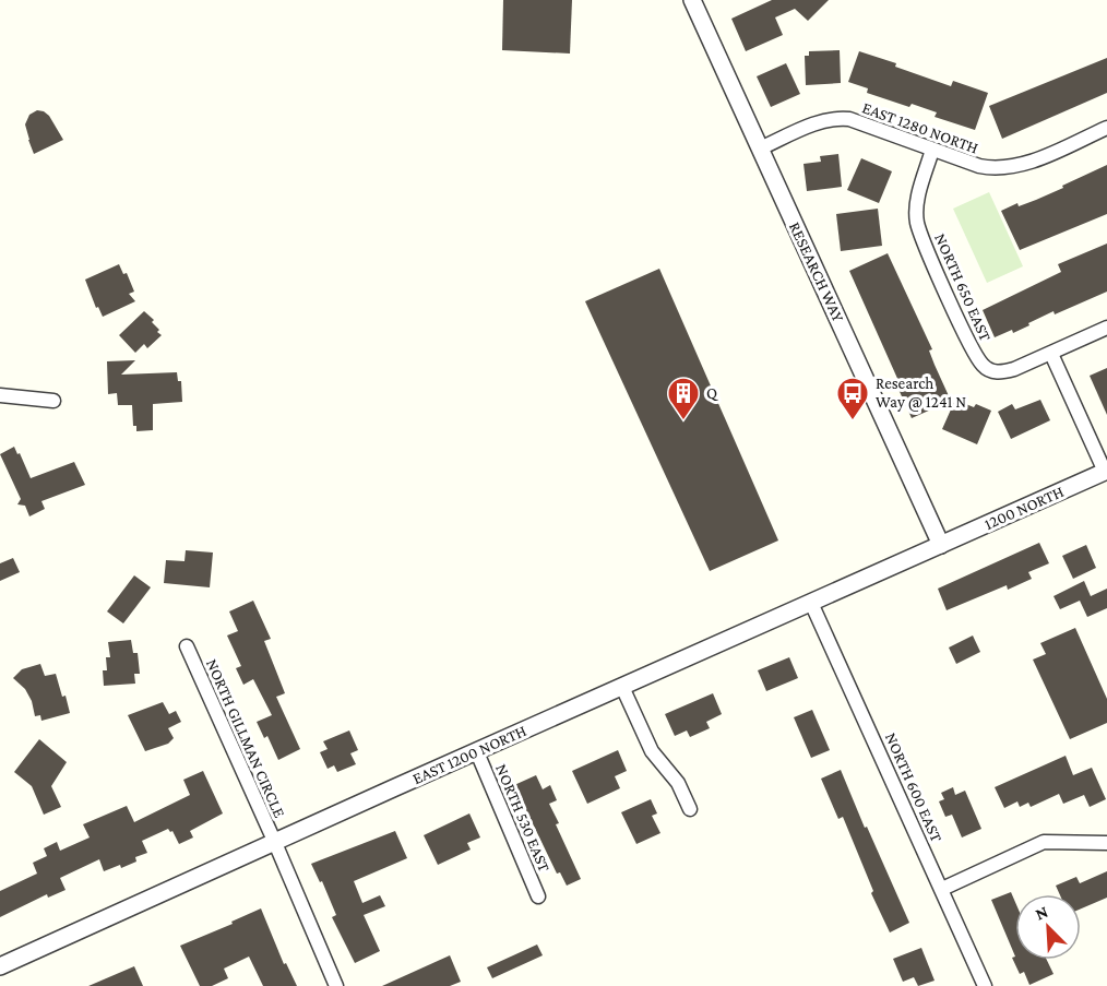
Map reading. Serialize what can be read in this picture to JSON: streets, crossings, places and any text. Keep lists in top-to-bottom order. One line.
{"streets":{"street":["EAST 1280 NORTH","RESEARCH WAY","NORTH 650 EAST","1200 NORTH","NORTH GILLMAN CIRCLE","EAST 1200 NORTH","NORTH 600 EAST","NORTH 530 EAST"]},"crossings":[["EAST 1280 NORTH","RESEARCH WAY"],["EAST 1280 NORTH","NORTH 650 EAST"],["RESEARCH WAY","1200 NORTH"],["RESEARCH WAY","EAST 1200 NORTH"],["1200 NORTH","EAST 1200 NORTH"],["NORTH GILLMAN CIRCLE","EAST 1200 NORTH"],["EAST 1200 NORTH","NORTH 600 EAST"],["EAST 1200 NORTH","NORTH 530 EAST"]],"places":{"building":["Q"],"bus stop":["Research Way @ 1241 N"]},"north":"top left"}
